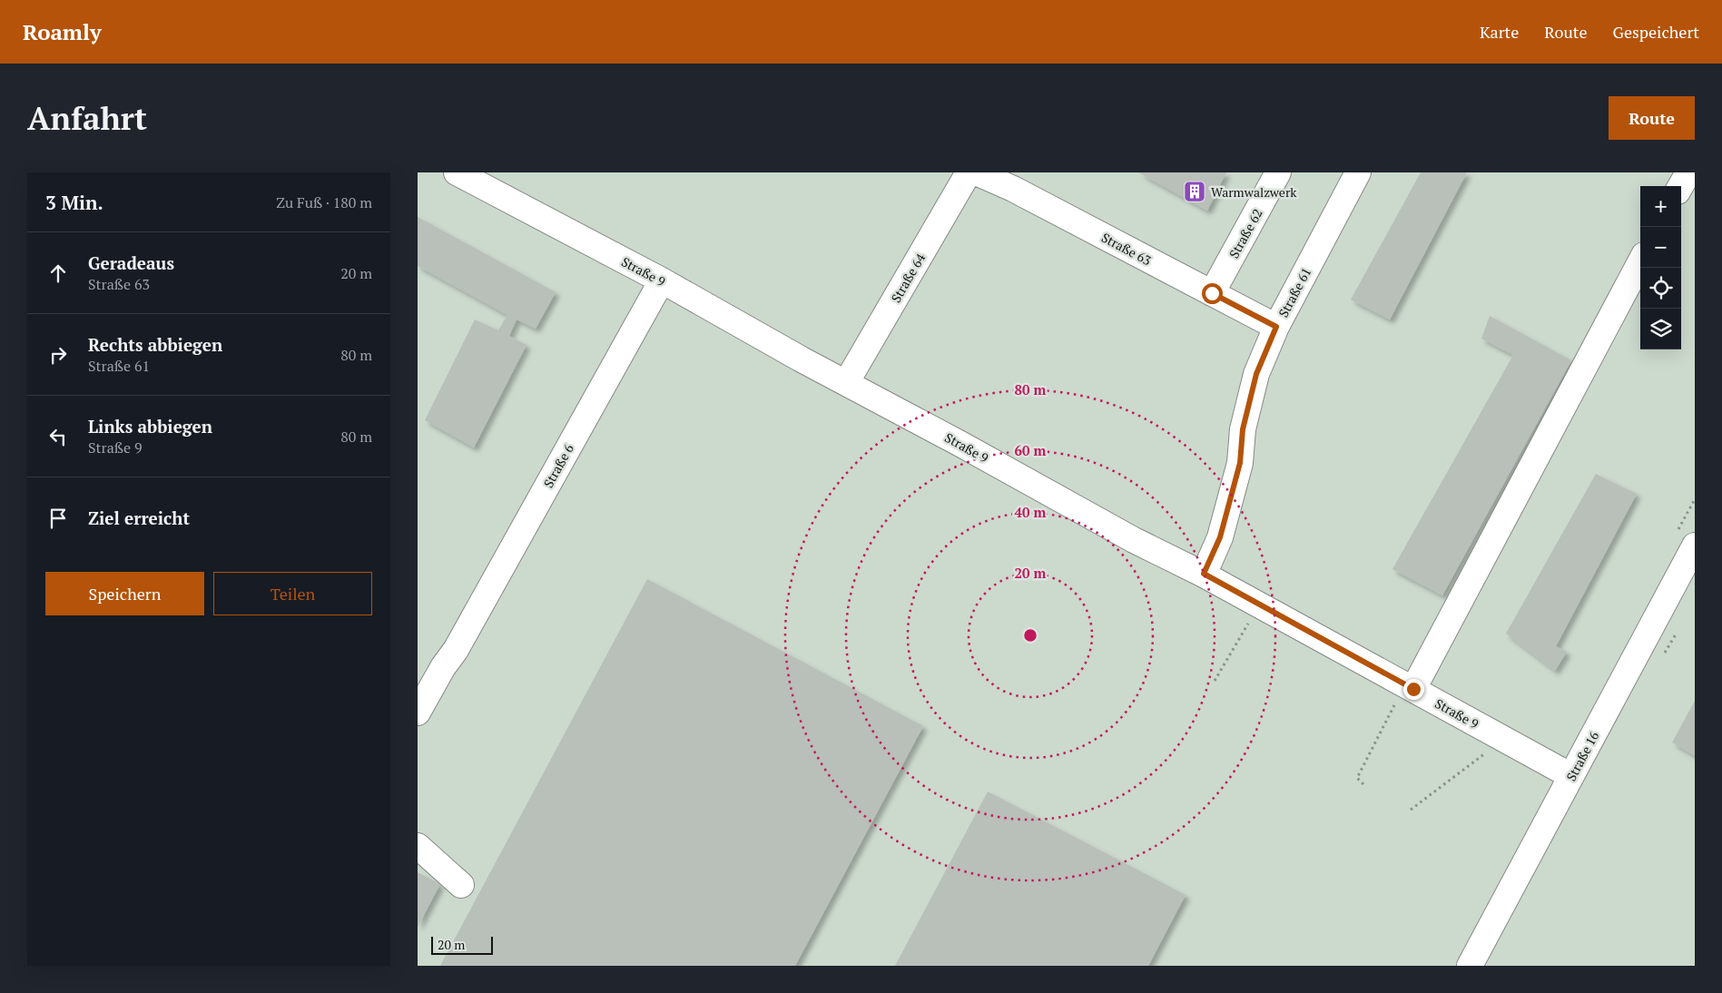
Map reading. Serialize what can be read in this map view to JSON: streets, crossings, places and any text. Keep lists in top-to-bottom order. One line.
{"streets":{"street":["Straße 62","Straße 63","Straße 9","Straße 64","Straße 61","Straße 6","Straße 16"]},"crossings":[["Straße 62","Straße 63"],["Straße 63","Straße 61"],["Straße 9","Straße 64"],["Straße 9","Straße 61"],["Straße 9","Straße 6"],["Straße 9","Straße 16"]],"places":{"building":["Warmwalzwerk"]},"scale_bar":"20 m","page":{"header":"Roamly","nav":["Karte","Route","Gespeichert"],"buttons":["Route",["Speichern","Teilen"]],"title":"Anfahrt","heading":["3 Min.","Zu Fuß · 180 m"],"map_buttons":["+","−"],"list":[["Geradeaus","Straße 63","20 m"],["Rechts abbiegen","Straße 61","80 m"],["Links abbiegen","Straße 9","80 m"],"Ziel erreicht"],"scale":"20 m"},"rings":["80 m","60 m","40 m","20 m"]}
